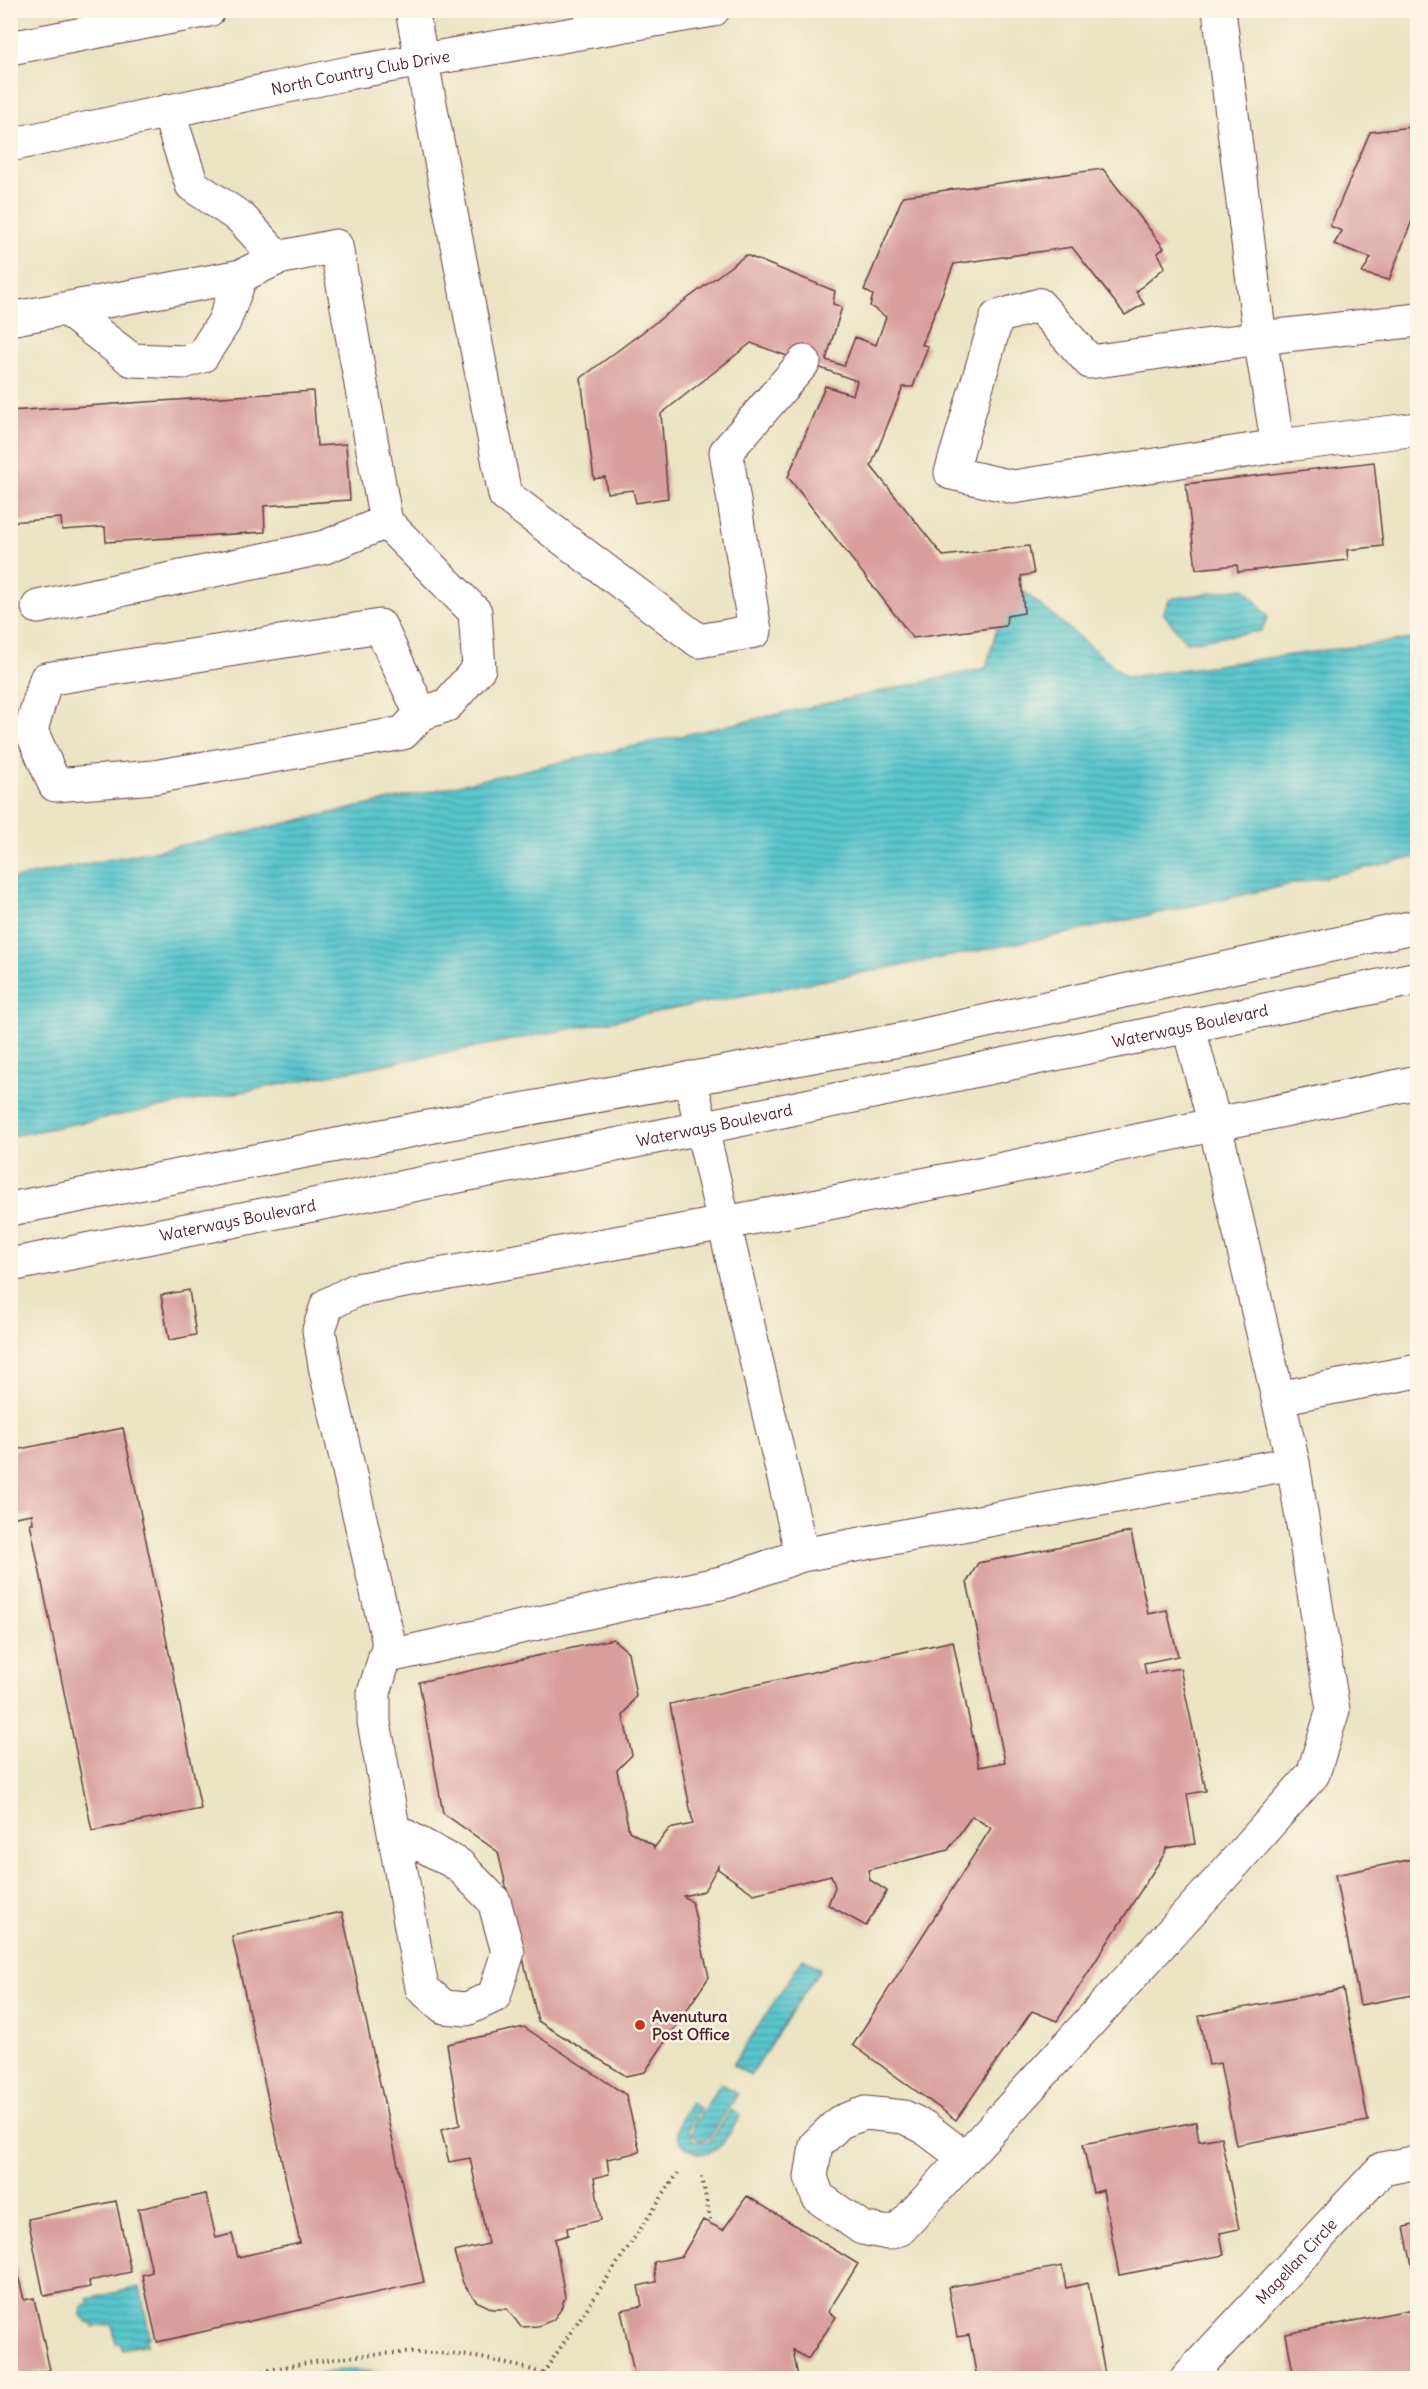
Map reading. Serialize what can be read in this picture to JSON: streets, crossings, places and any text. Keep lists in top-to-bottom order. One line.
{"streets":{"street":["North Country Club Drive","Waterways Boulevard","Magellan Circle"]},"places":["Avenutura Post Office"]}
